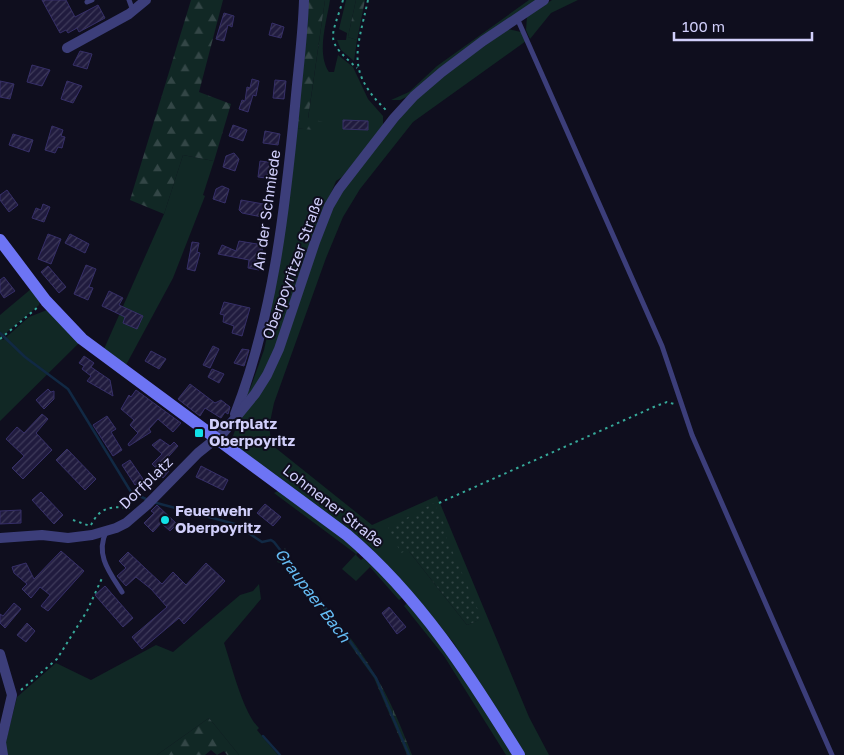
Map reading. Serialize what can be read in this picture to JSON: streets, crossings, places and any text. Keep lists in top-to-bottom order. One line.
{"streets":{"main road":["Lohmener Straße"],"street":["An der Schmiede","Oberpoyritzer Straße","Dorfplatz"]},"crossings":[["An der Schmiede","Oberpoyritzer Straße"],["Oberpoyritzer Straße","Dorfplatz"],["Oberpoyritzer Straße","Lohmener Straße"],["Dorfplatz","Lohmener Straße"]],"water":["Graupaer Bach"],"places":{"transit":["Dorfplatz Oberpoyritz"],"other":["Feuerwehr Oberpoyritz"]},"scale_bar":"100 m"}
